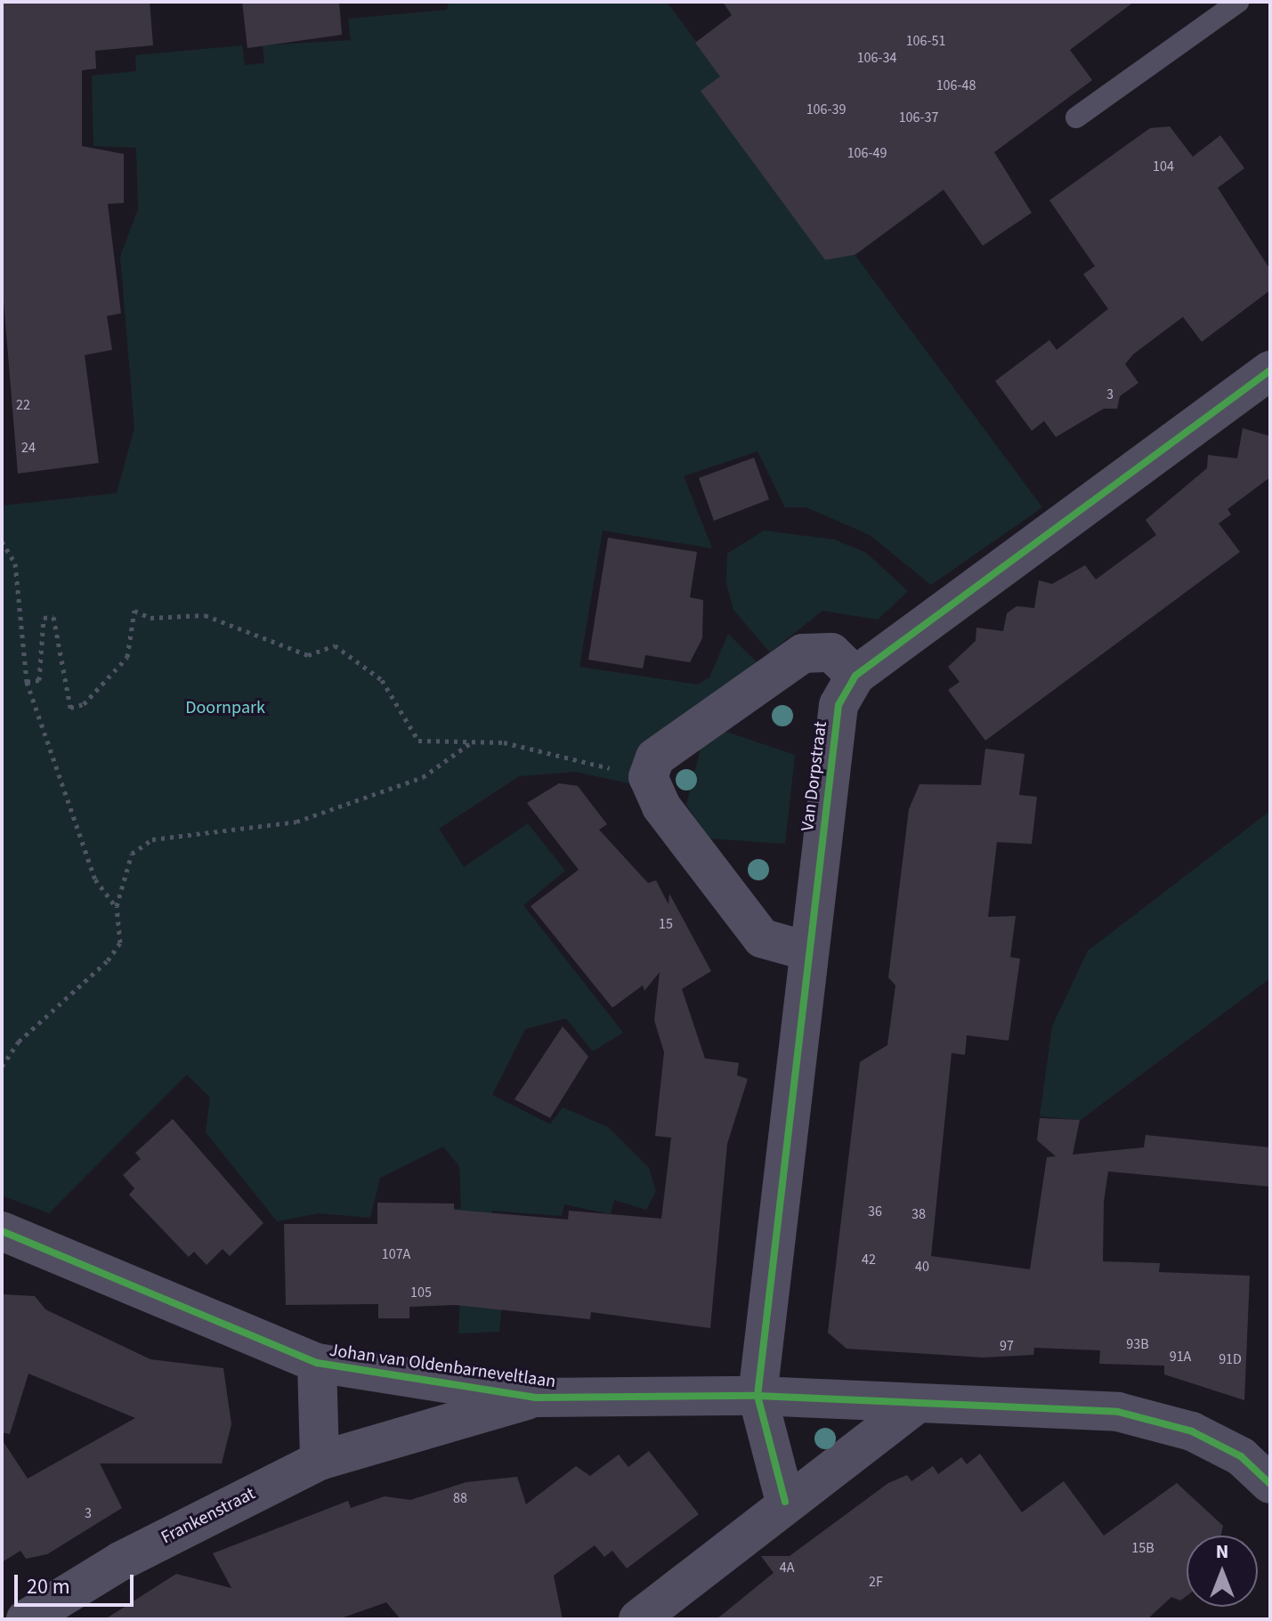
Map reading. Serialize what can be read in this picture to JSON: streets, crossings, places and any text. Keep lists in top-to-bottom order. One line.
{"streets":{"street":["Van Dorpstraat","Johan van Oldenbarneveltlaan","Frankenstraat"]},"crossings":[["Van Dorpstraat","Johan van Oldenbarneveltlaan"],["Johan van Oldenbarneveltlaan","Frankenstraat"]],"parks":["Doornpark"],"house_numbers":["106-51","106-34","106-48","106-39","106-37","106-49","104","3","22","24","15","36","38","107A","42","40","105","93B","97","91A","91D","88","3","15B","4A","2F"],"scale_bar":"20 m","north":"top"}
